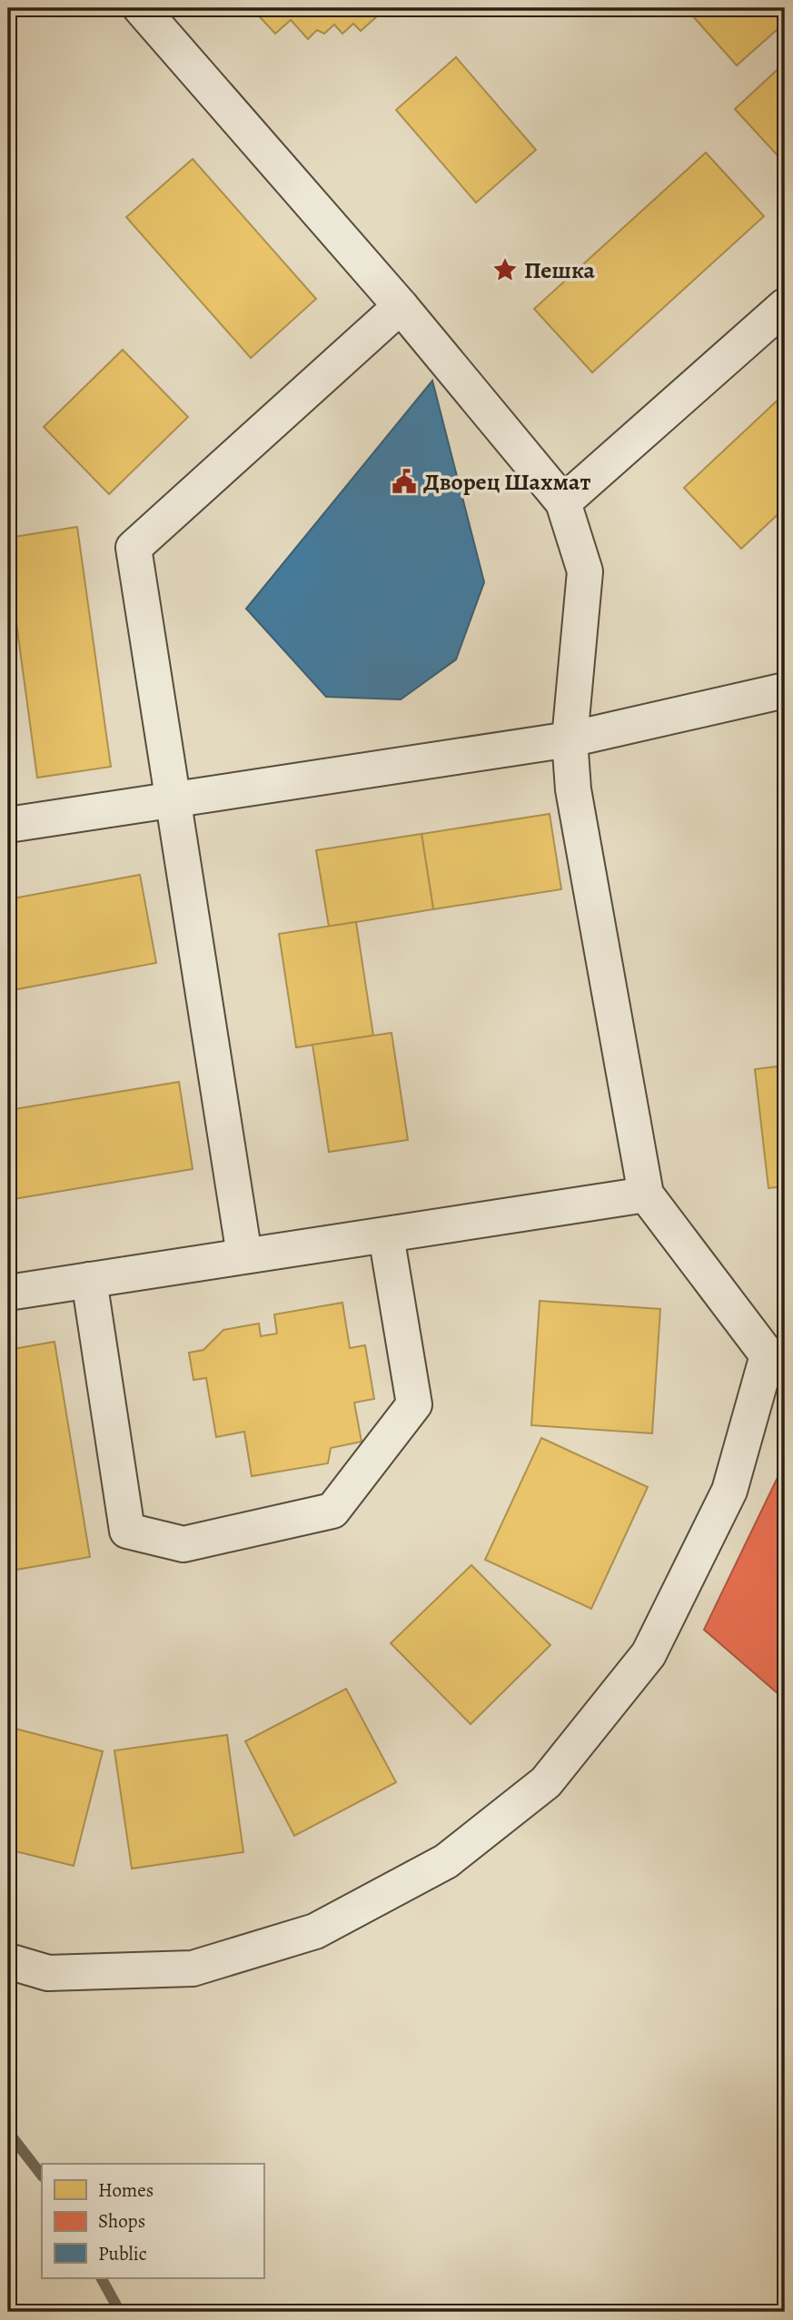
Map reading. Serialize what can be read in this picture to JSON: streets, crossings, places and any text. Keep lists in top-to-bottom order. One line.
{"places":{"place":["Пешка"],"public building":["Дворец Шахмат"]},"legend":["Homes","Shops","Public"]}
